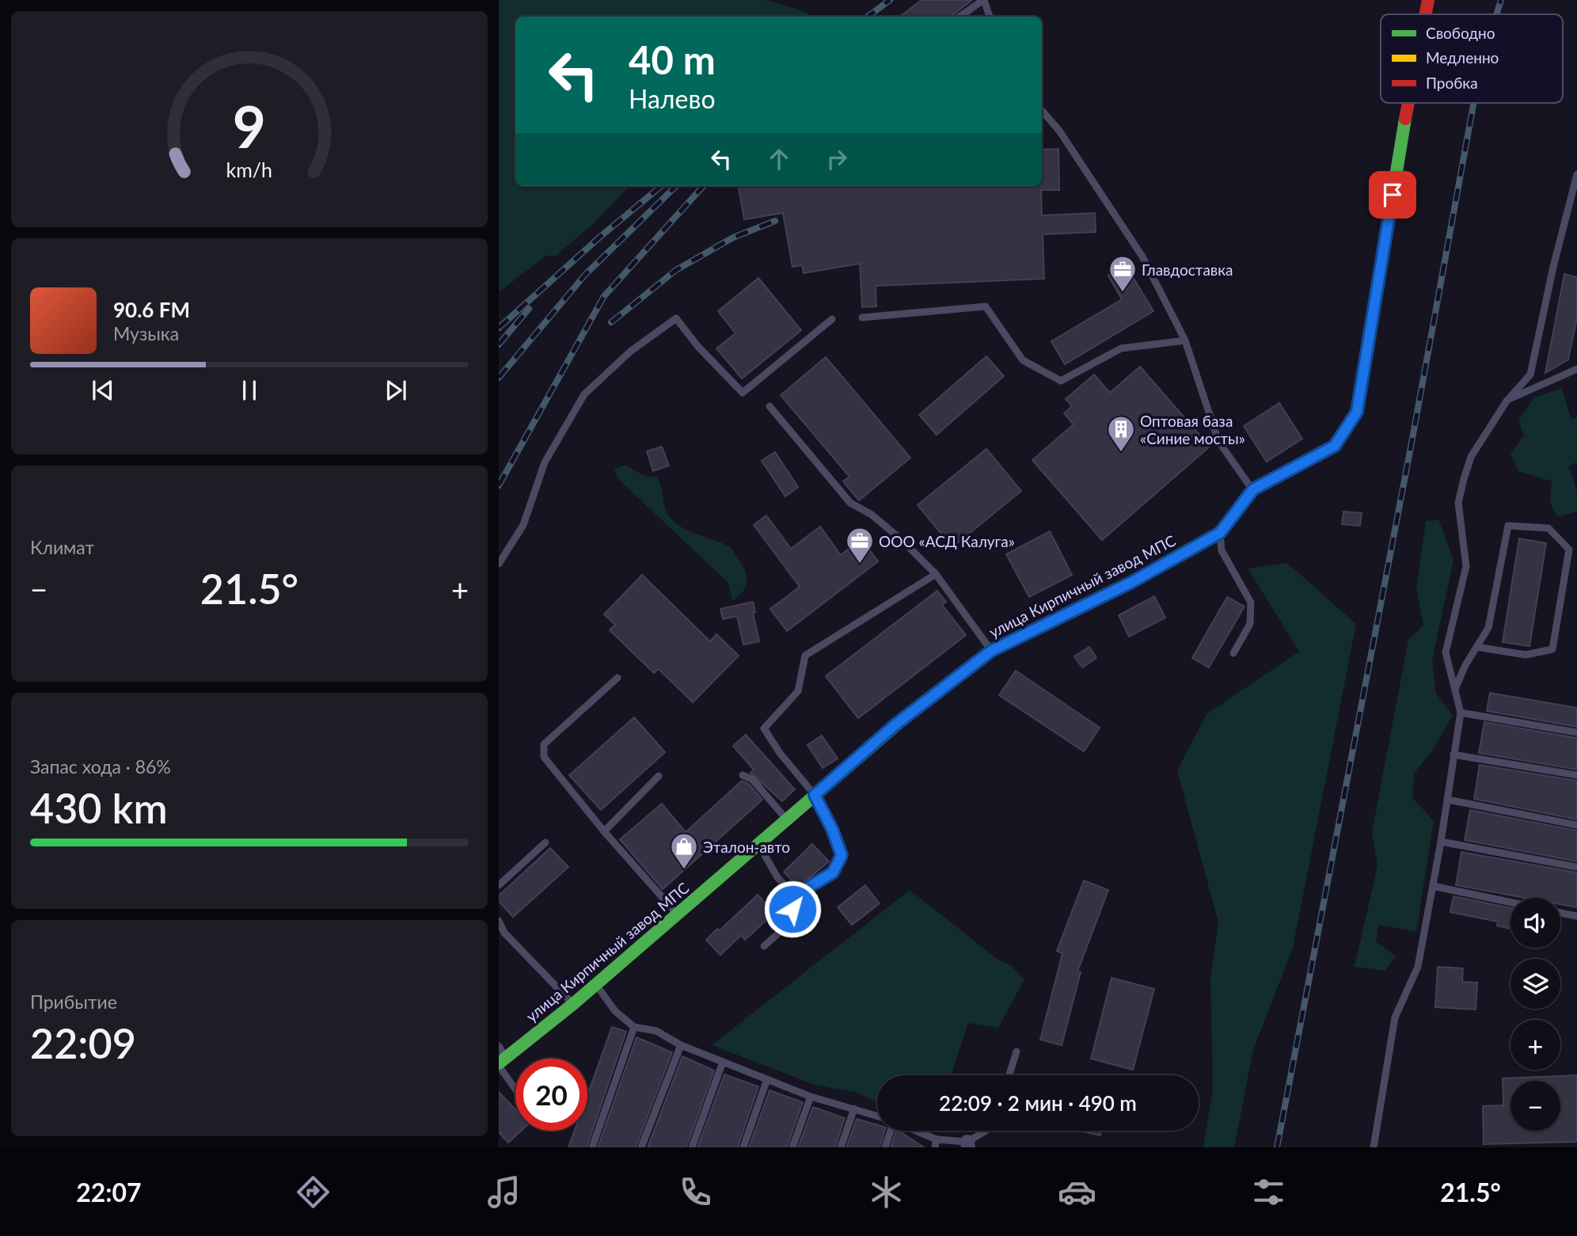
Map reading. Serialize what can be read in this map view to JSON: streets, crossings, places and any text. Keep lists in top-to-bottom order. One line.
{"streets":{"street":["улица Кирпичный завод МПС"]},"places":{"office":["Главдоставка","ООО «АСД Калуга»"],"building":["Оптовая база «Синие мосты»"],"shop":["Эталон-авто"]},"legend":["Свободно","Медленно","Пробка"],"page":{"turn":["40 m","Налево"],"song":["90.6 FM","Музыка"],"tile":["Климат",["Запас хода · 86%","430 km"],["Прибытие","22:09"]],"heat":["−","21.5°","+"],"map_buttons":["+","−"],"limit":"20","trip":"22:09 · 2 мин · 490 m","tabs":["22:07","21.5°"],"gauge":["9","km/h"]}}
